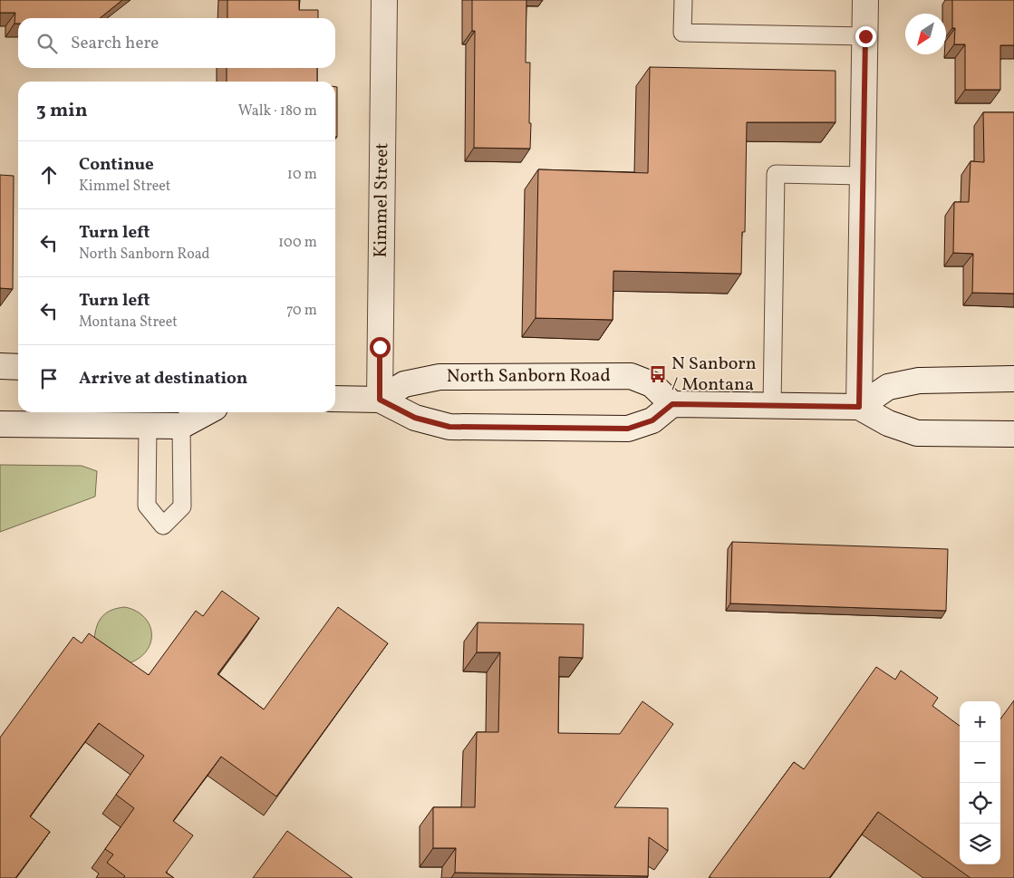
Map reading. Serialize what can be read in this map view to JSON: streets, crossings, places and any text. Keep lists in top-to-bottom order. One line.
{"streets":{"main road":["Kimmel Street","North Sanborn Road"]},"crossings":[["Kimmel Street","North Sanborn Road"]],"places":{"bus stop":["N Sanborn / Montana"]},"north":"bottom left","page":{"search":"Search here","heading":["3 min","Walk · 180 m"],"list":[["Continue","Kimmel Street","10 m"],["Turn left","North Sanborn Road","100 m"],["Turn left","Montana Street","70 m"],"Arrive at destination"],"map_buttons":["+","−"]}}
